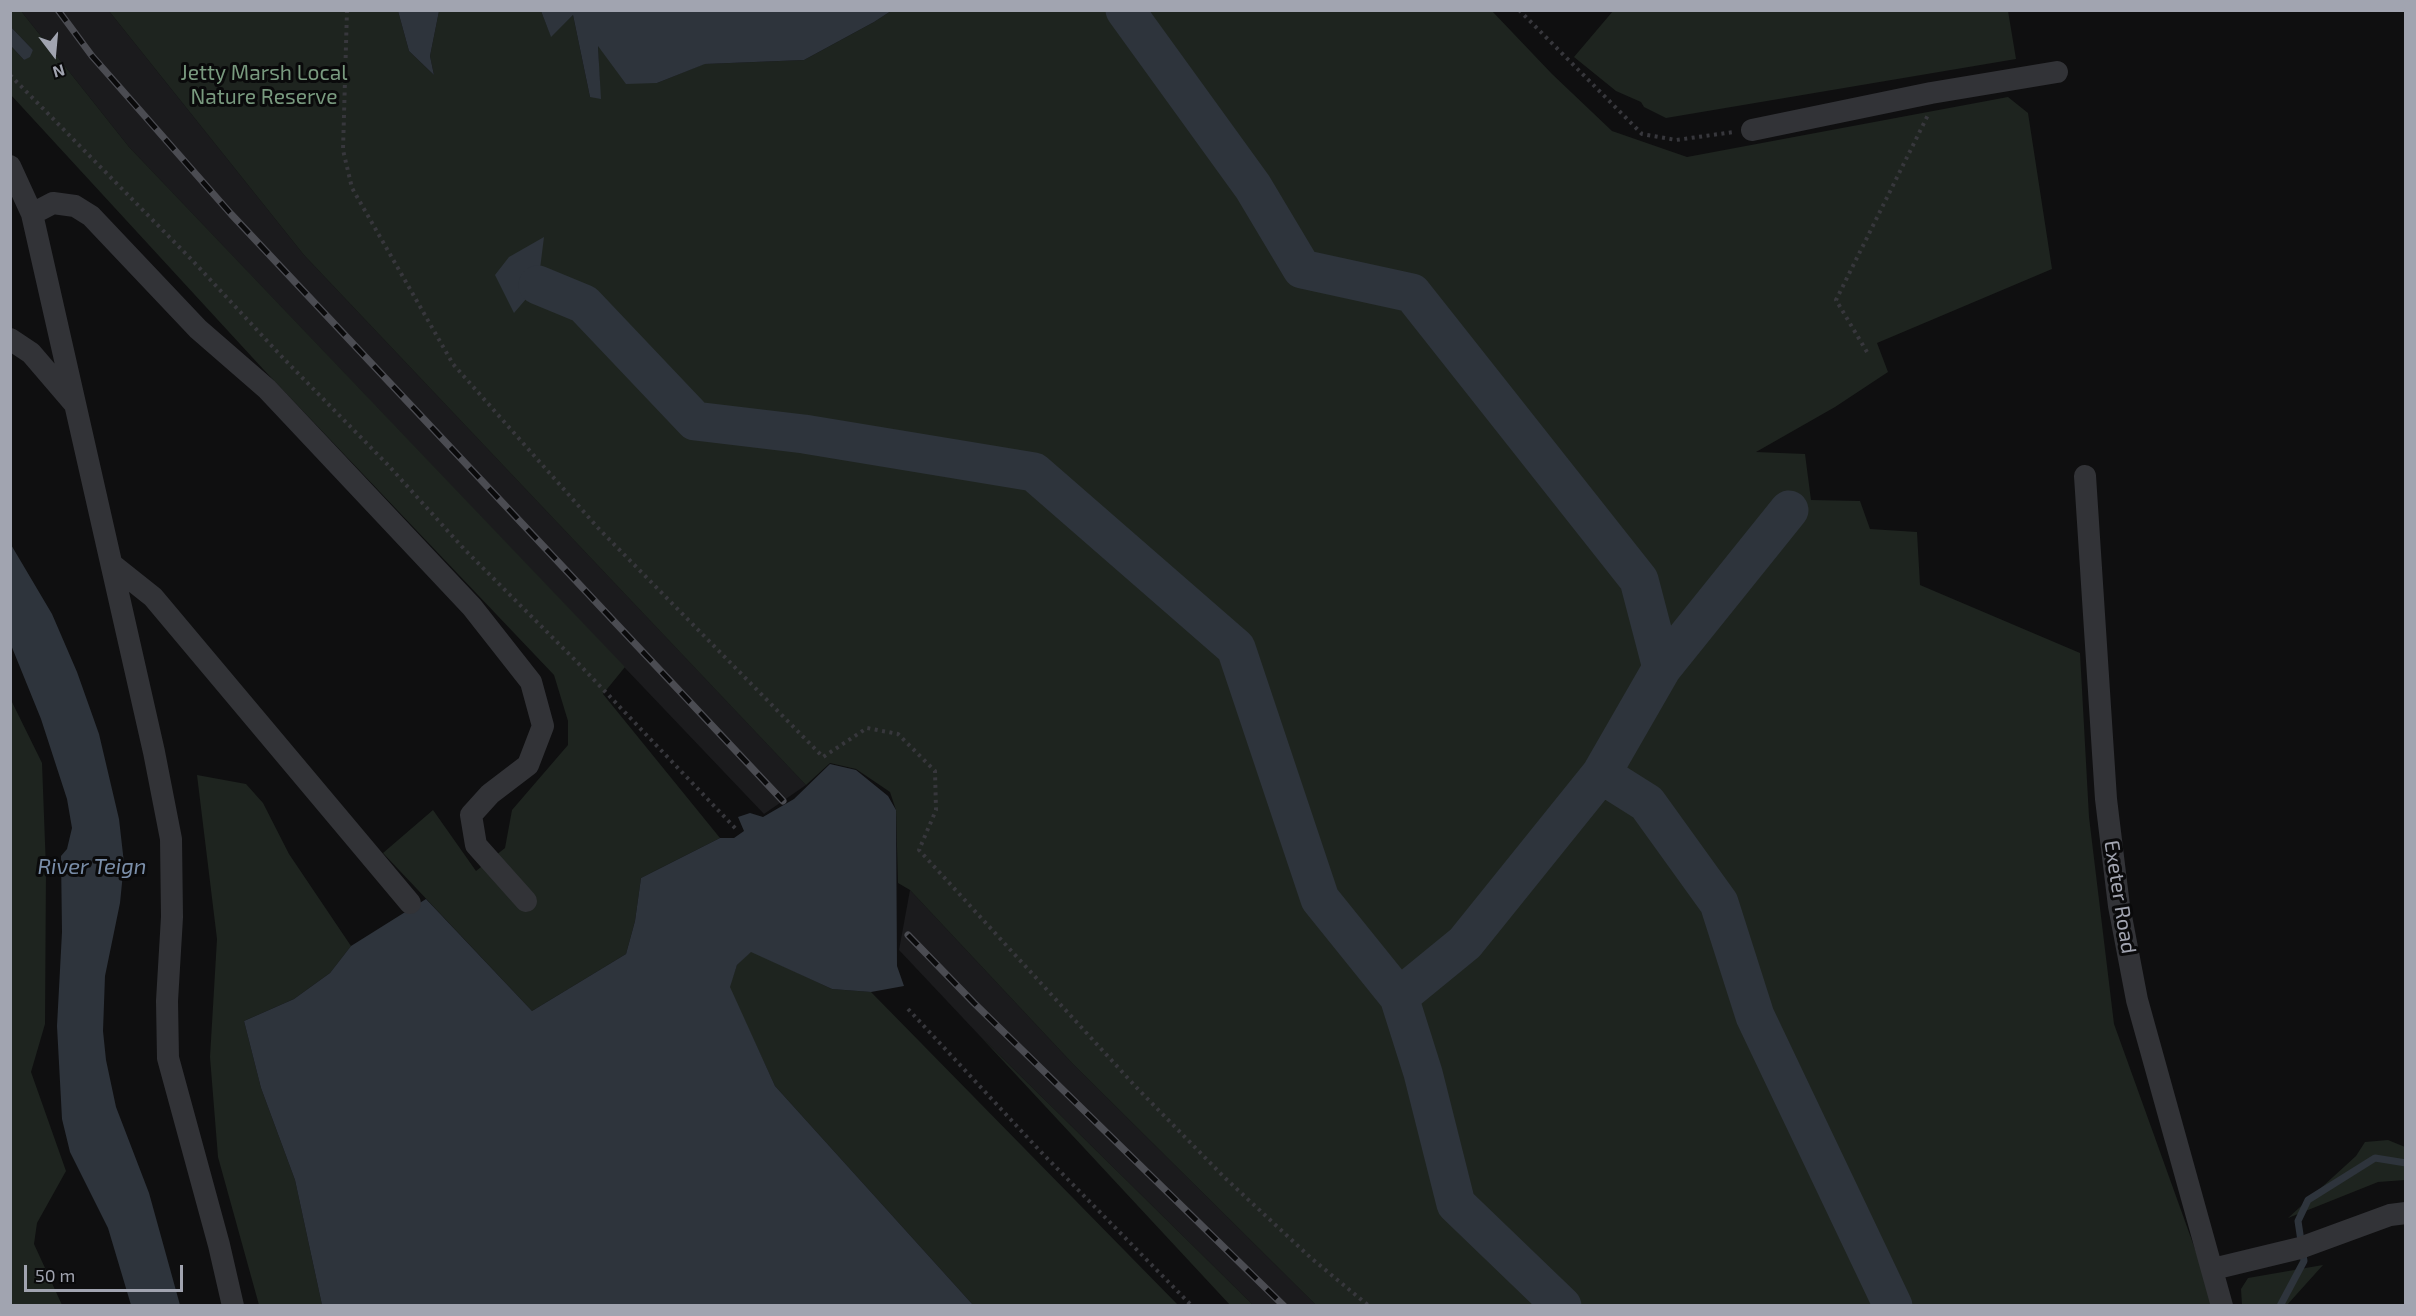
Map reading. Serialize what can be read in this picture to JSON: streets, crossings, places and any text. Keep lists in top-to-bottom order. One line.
{"streets":{"street":["Exeter Road"]},"water":["River Teign"],"parks":["Jetty Marsh Local Nature Reserve"],"scale_bar":"50 m","north":"bottom"}
